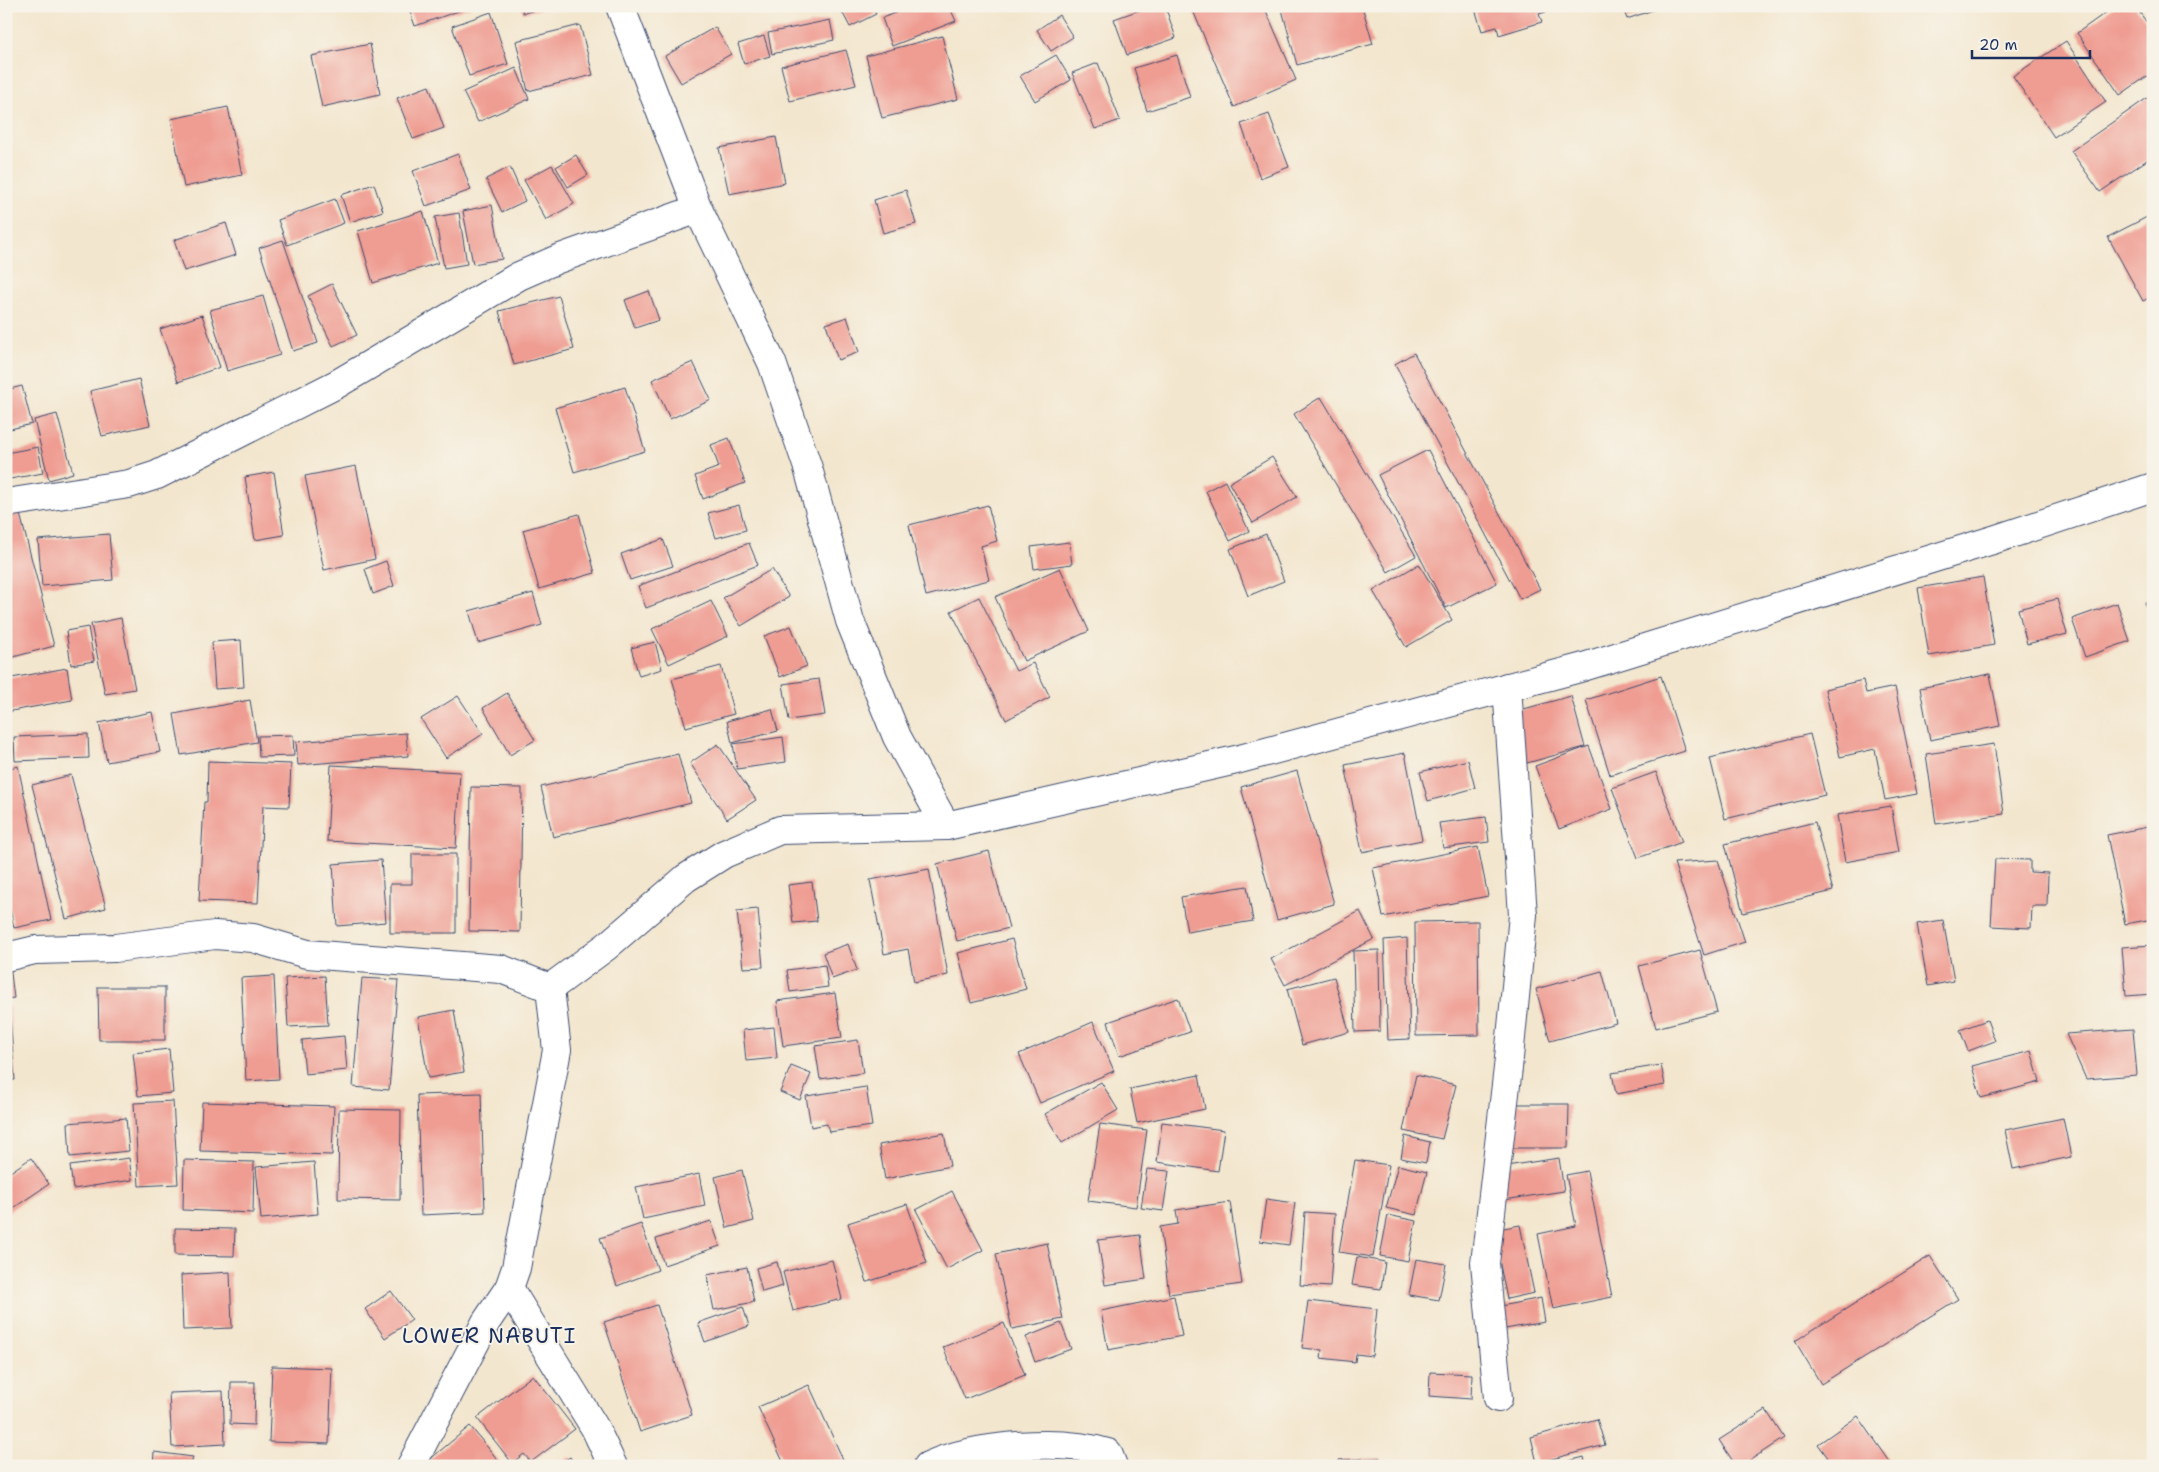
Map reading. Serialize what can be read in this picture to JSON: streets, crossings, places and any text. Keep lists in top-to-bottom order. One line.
{"districts":["LOWER NABUTI"],"scale_bar":"20 m"}
